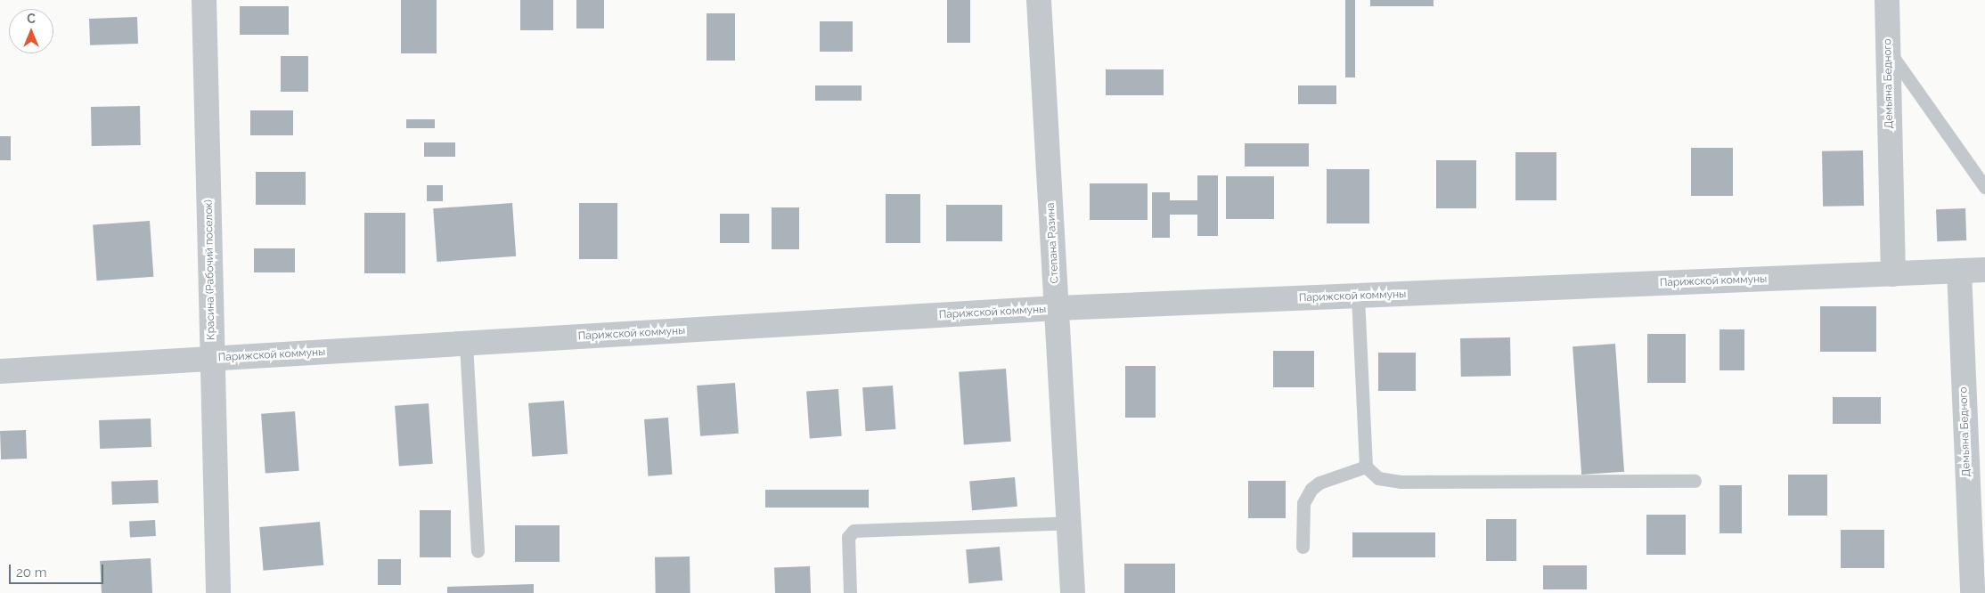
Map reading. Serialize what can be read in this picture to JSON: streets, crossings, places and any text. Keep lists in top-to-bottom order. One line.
{"streets":{"street":["Демьяна Бедного","Степана Разина","Красина (Рабочий поселок)","Парижской коммуны"]},"crossings":[["Демьяна Бедного","Парижской коммуны"],["Степана Разина","Парижской коммуны"],["Красина (Рабочий поселок)","Парижской коммуны"]],"scale_bar":"20 m","north":"top"}
